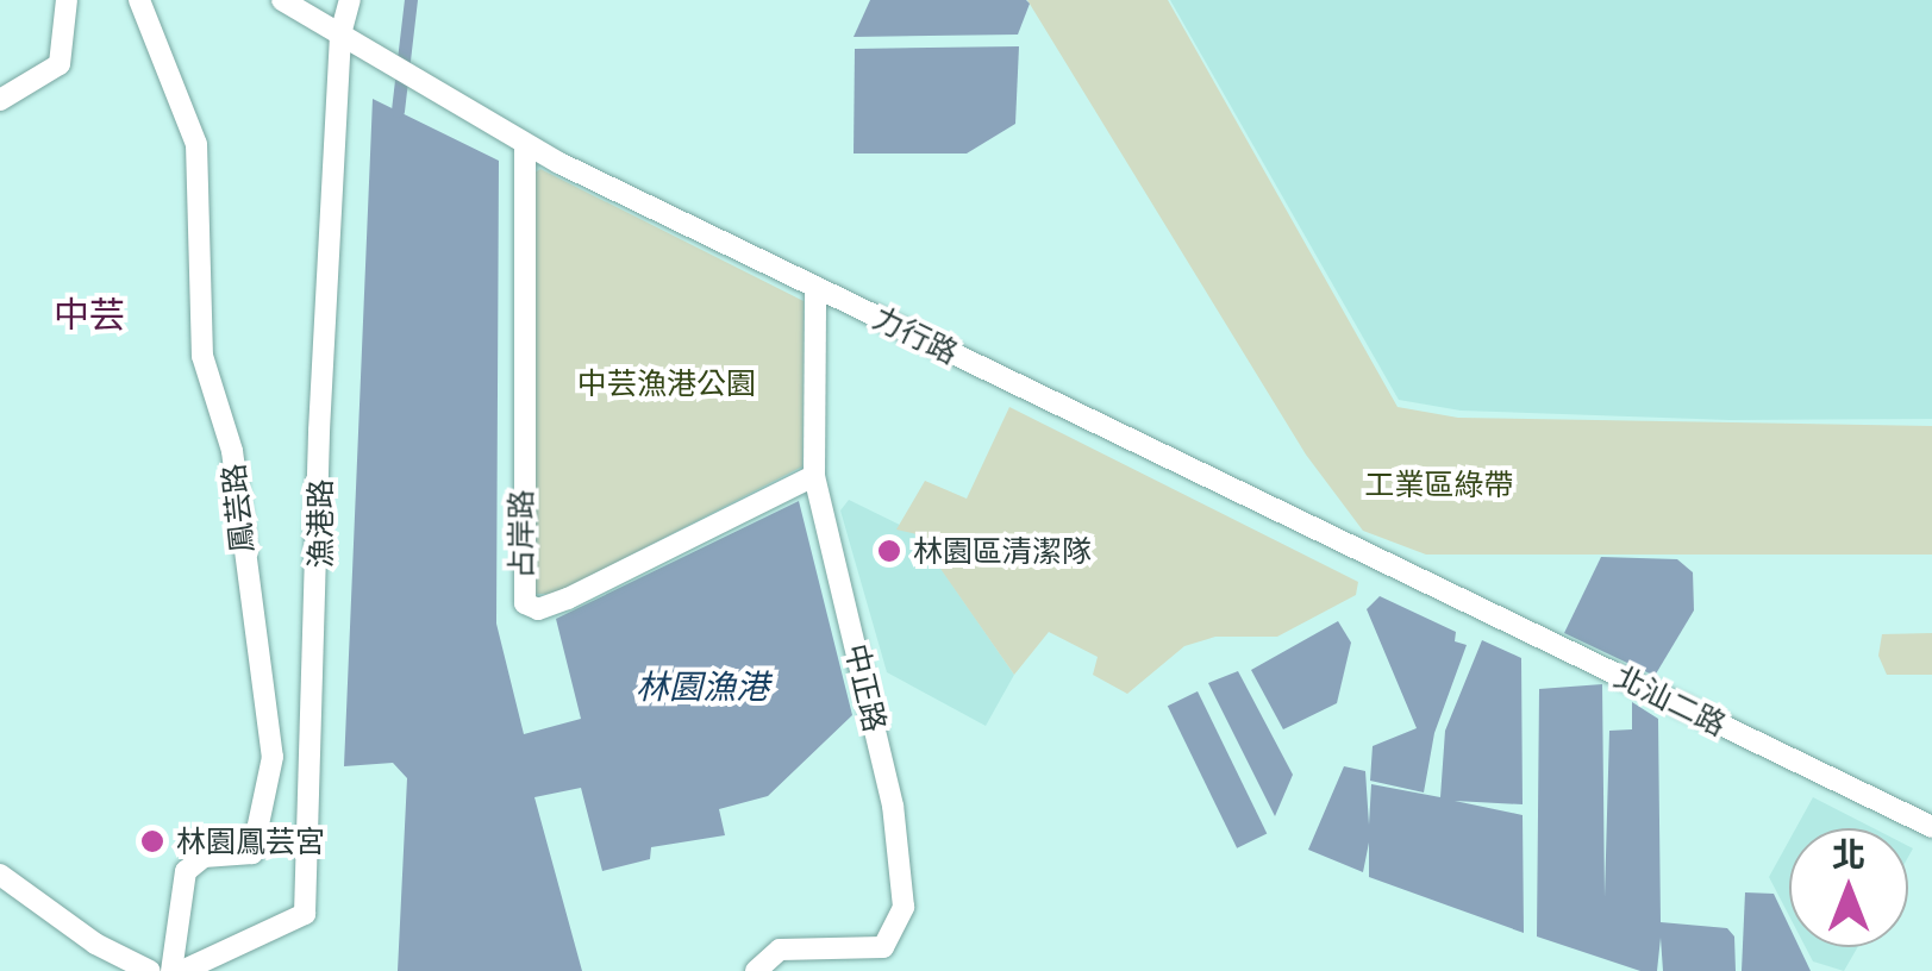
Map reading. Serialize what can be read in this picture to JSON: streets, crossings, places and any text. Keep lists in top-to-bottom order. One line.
{"streets":{"street":["力行路","鳳芸路","漁港路","占岸路","中正路","北汕二路"]},"crossings":[["力行路","漁港路"],["力行路","占岸路"],["力行路","中正路"],["力行路","北汕二路"],["占岸路","中正路"]],"districts":["中芸"],"water":["林園漁港"],"parks":["中芸漁港公園","工業區綠帶"],"places":["林園區清潔隊","林園鳳芸宮"],"north":"top"}
